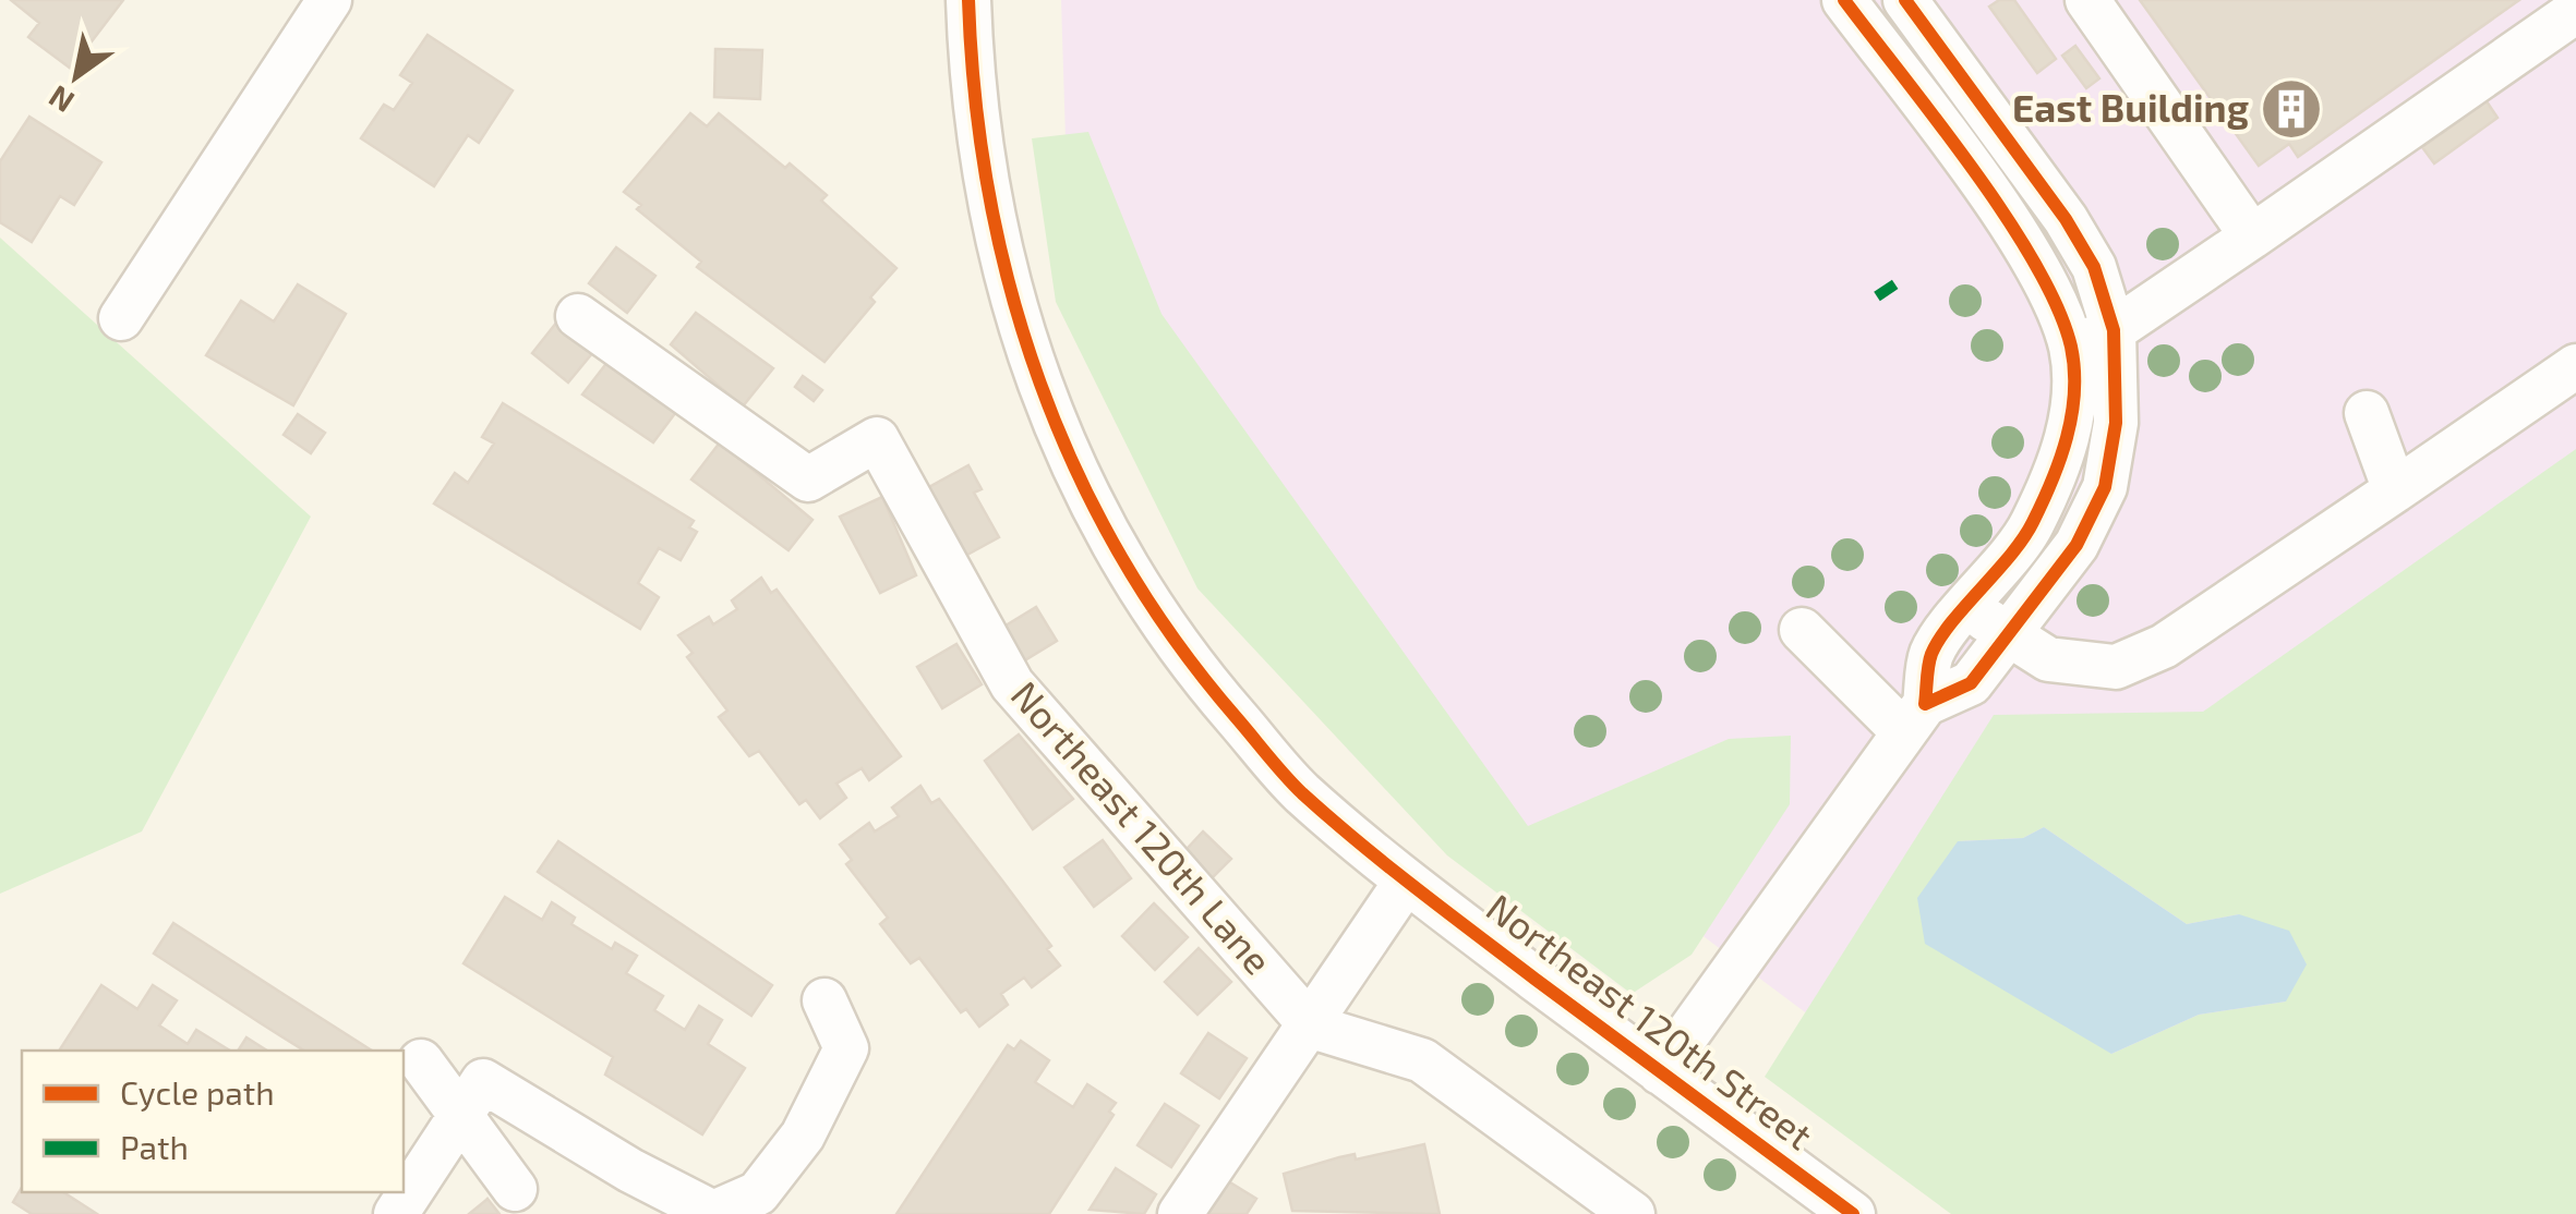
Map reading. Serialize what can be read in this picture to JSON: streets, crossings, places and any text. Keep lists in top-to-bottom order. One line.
{"streets":{"street":["Northeast 120th Lane","Northeast 120th Street"]},"places":{"building":["East Building"]},"legend":["Cycle path","Path"],"north":"bottom left"}
